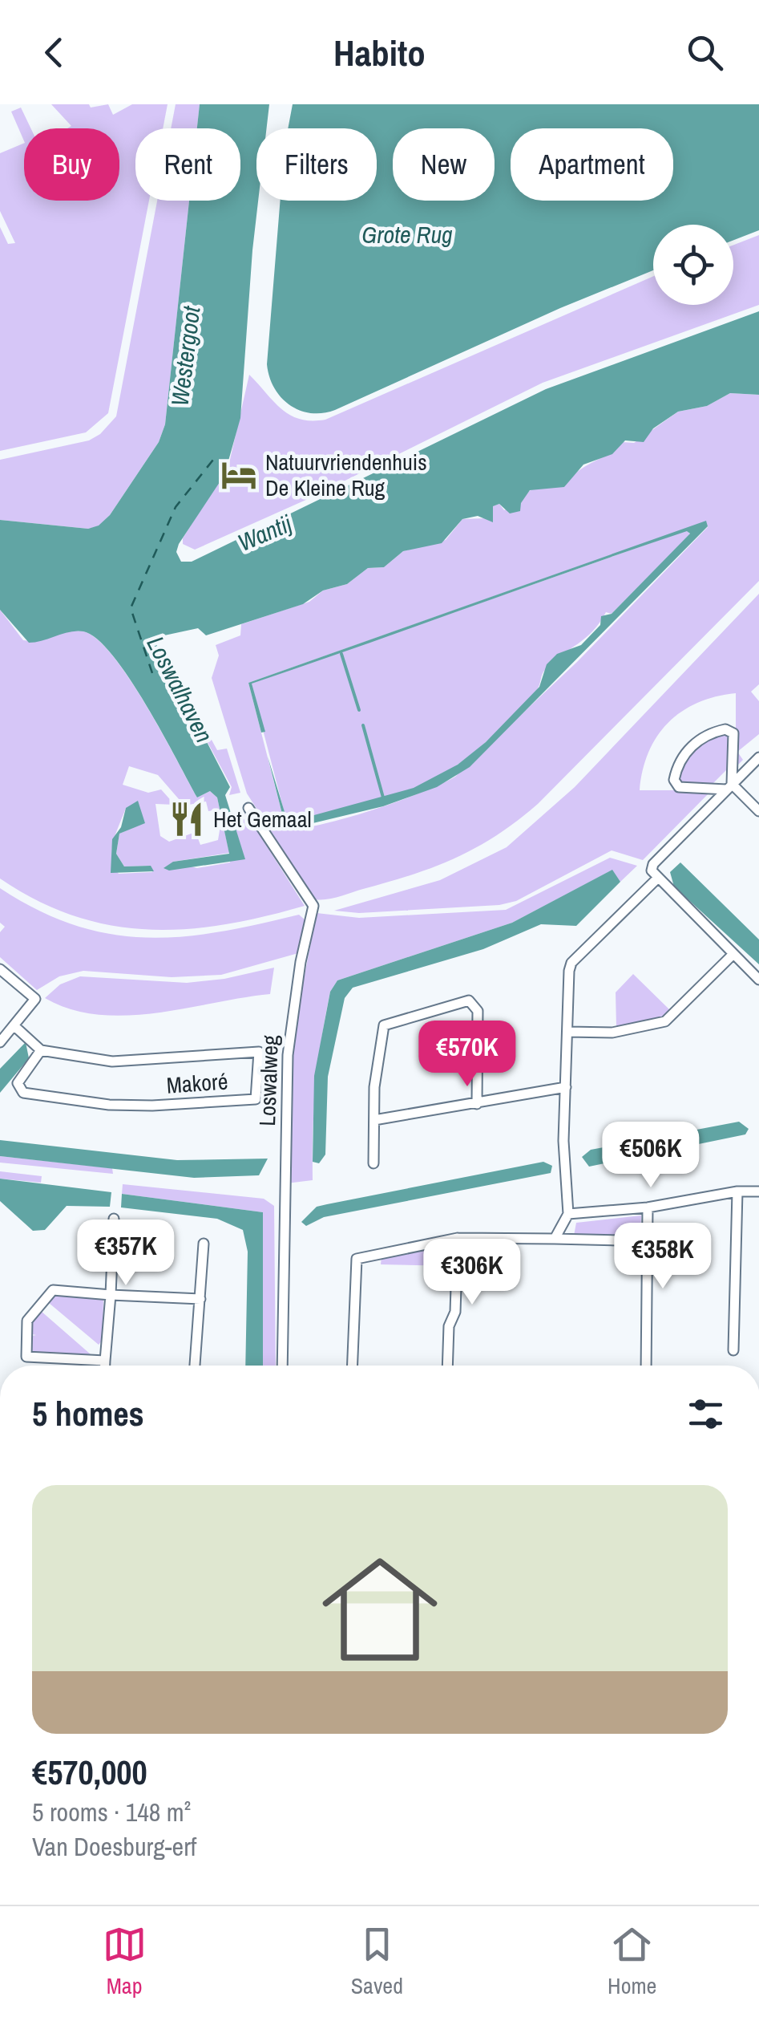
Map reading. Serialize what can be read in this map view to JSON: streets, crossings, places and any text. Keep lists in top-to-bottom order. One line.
{"streets":{"street":["Loswalweg","Makoré"]},"water":["Grote Rug","Westergoot","Wantij","Loswalhaven"],"places":{"hotel":["Natuurvriendenhuis De Kleine Rug"],"restaurant":["Het Gemaal"]},"page":{"header":"Habito","chip":["Buy","Rent","Filters","New","Apartment"],"price":["€570K","€506K","€357K","€358K","€306K"],"heading":"5 homes","list":[{"name":"€570,000","note":"5 rooms · 148 m² · Van Doesburg-erf"}],"tabs":["Map","Saved","Home"]}}
